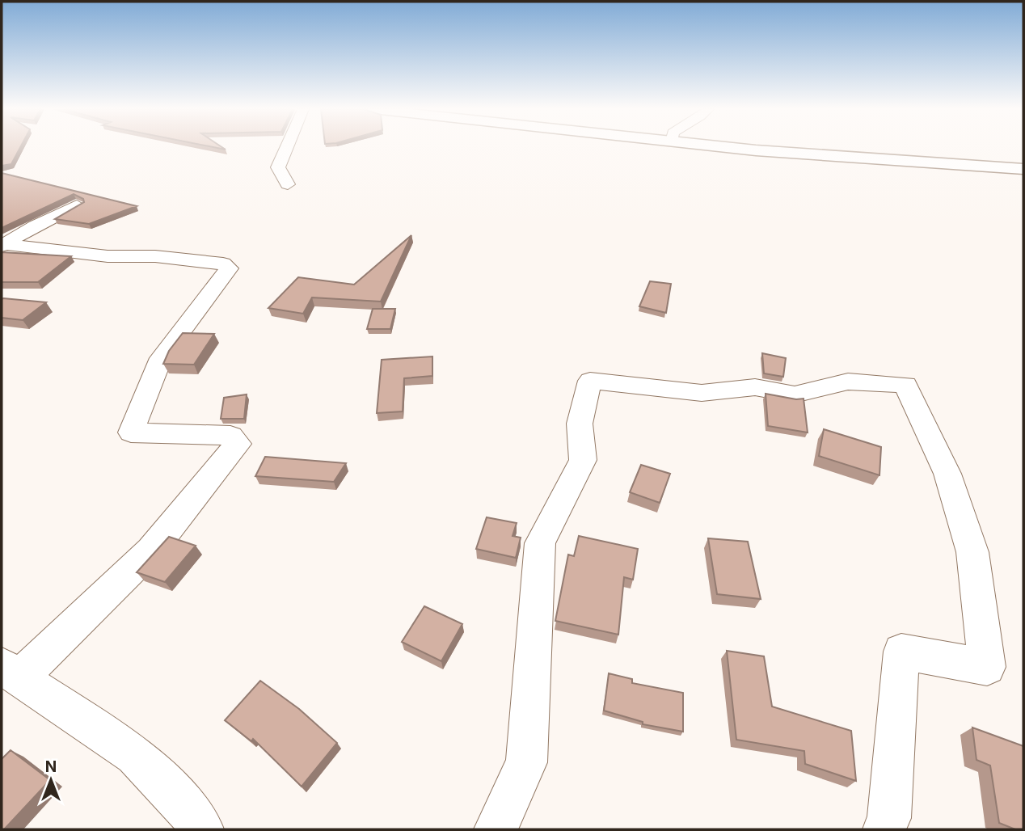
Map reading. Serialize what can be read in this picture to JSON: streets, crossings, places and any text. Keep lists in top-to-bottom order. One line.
{"north":"top"}
